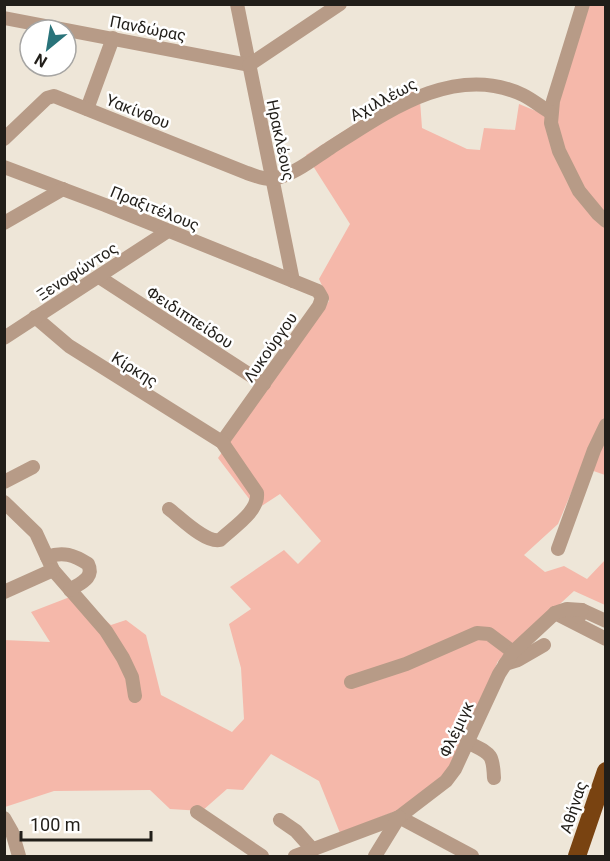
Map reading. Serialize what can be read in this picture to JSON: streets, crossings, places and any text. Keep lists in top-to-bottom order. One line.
{"streets":{"highway":["Αθήνας"],"street":["Πανδώρας","Αχιλλέως","Υακίνθου","Ηρακλέους","Πραξιτέλους","Ξενοφώντος","Φειδιππείδου","Λυκούργου","Κίρκης","Φλέμιγκ"]},"crossings":[["Πανδώρας","Ηρακλέους"],["Αχιλλέως","Υακίνθου"],["Αχιλλέως","Ηρακλέους"],["Υακίνθου","Ηρακλέους"],["Ηρακλέους","Πραξιτέλους"],["Ηρακλέους","Λυκούργου"],["Πραξιτέλους","Ξενοφώντος"],["Πραξιτέλους","Λυκούργου"],["Ξενοφώντος","Φειδιππείδου"],["Ξενοφώντος","Κίρκης"],["Φειδιππείδου","Λυκούργου"],["Λυκούργου","Κίρκης"]],"scale_bar":"100 m","north":"bottom left"}
